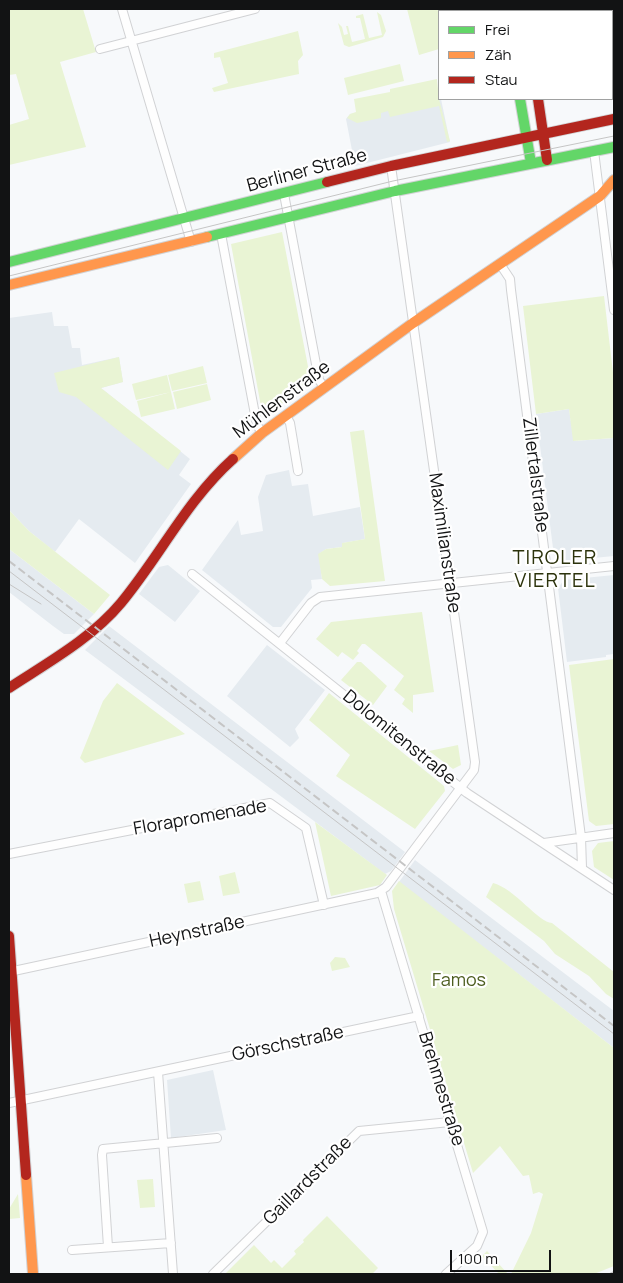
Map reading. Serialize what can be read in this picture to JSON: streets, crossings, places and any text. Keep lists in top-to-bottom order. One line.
{"streets":{"main road":["Berliner Straße","Mühlenstraße"],"street":["Zillertalstraße","Maximilianstraße","Dolomitenstraße","Florapromenade","Heynstraße","Görschstraße","Brehmestraße","Gaillardstraße"]},"crossings":[["Berliner Straße","Maximilianstraße"],["Mühlenstraße","Zillertalstraße"],["Mühlenstraße","Maximilianstraße"],["Zillertalstraße","Dolomitenstraße"],["Maximilianstraße","Dolomitenstraße"],["Maximilianstraße","Heynstraße"],["Maximilianstraße","Brehmestraße"],["Florapromenade","Heynstraße"],["Heynstraße","Brehmestraße"],["Görschstraße","Brehmestraße"],["Brehmestraße","Gaillardstraße"]],"districts":["TIROLER VIERTEL"],"parks":["Famos"],"legend":["Frei","Zäh","Stau"],"scale_bar":"100 m"}
